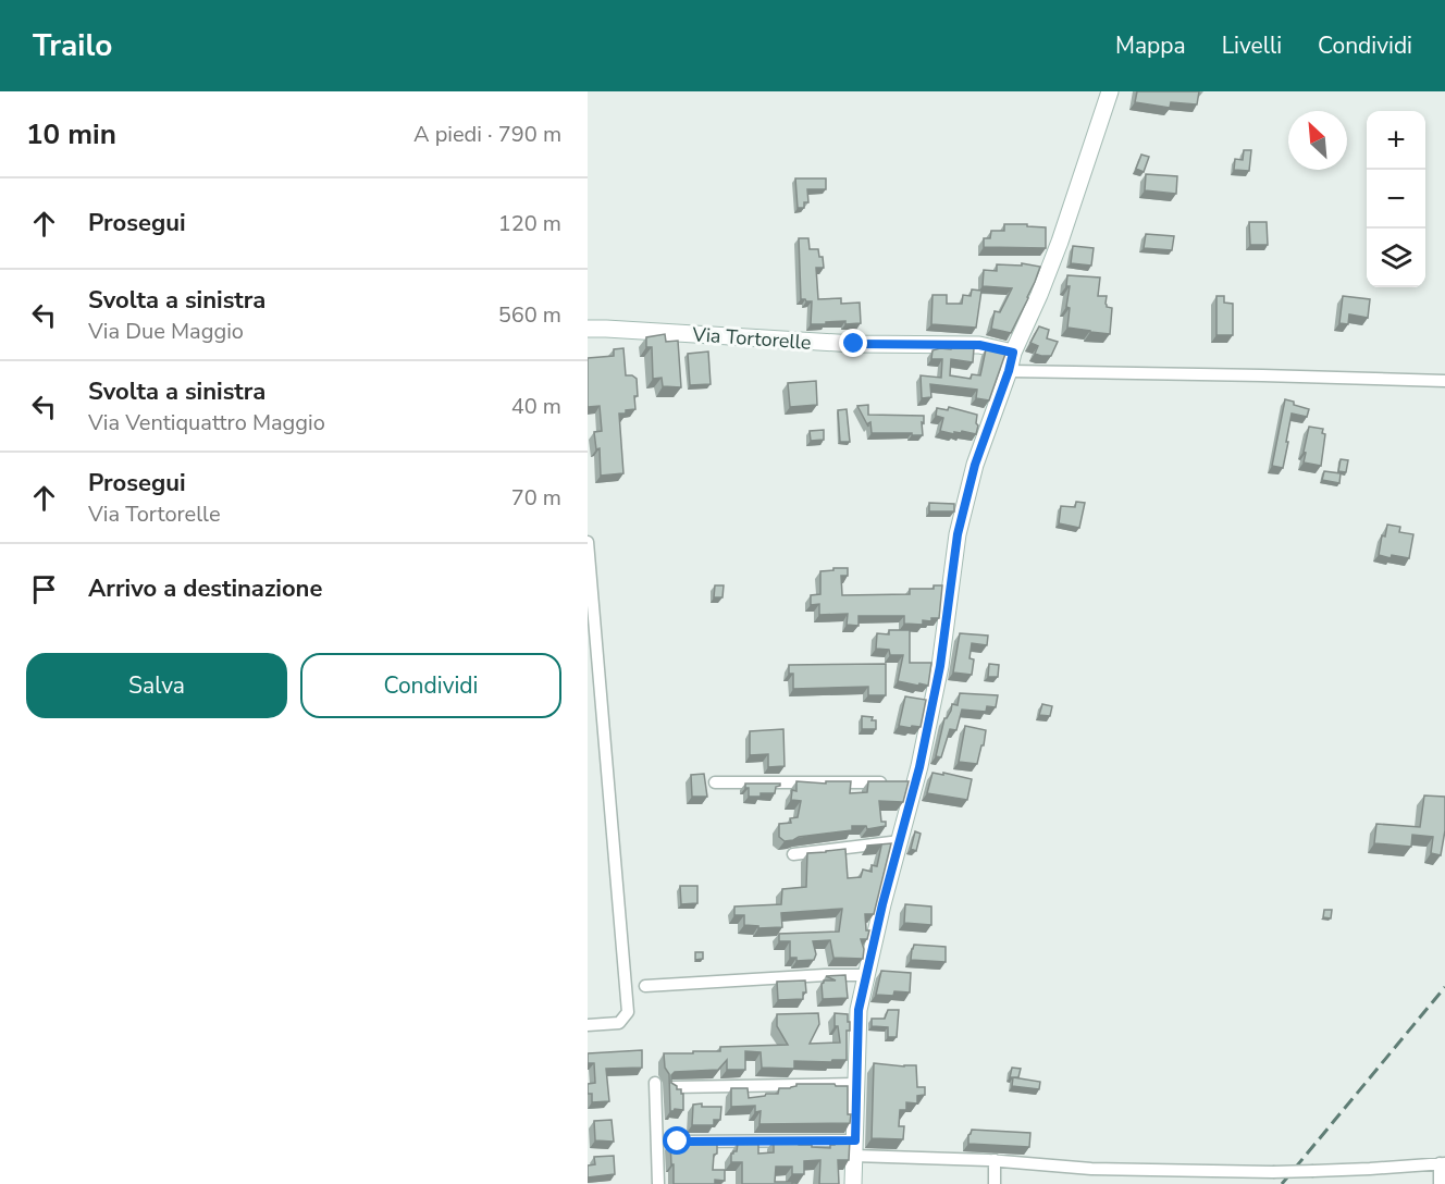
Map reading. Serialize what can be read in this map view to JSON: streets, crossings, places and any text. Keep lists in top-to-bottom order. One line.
{"streets":{"main road":["Via Tortorelle"]},"north":"top left","page":{"header":"Trailo","nav":["Mappa","Livelli","Condividi"],"heading":["10 min","A piedi · 790 m"],"map_buttons":["+","−"],"list":[["Prosegui","120 m"],["Svolta a sinistra","Via Due Maggio","560 m"],["Svolta a sinistra","Via Ventiquattro Maggio","40 m"],["Prosegui","Via Tortorelle","70 m"],"Arrivo a destinazione"],"buttons":["Salva","Condividi"]}}
